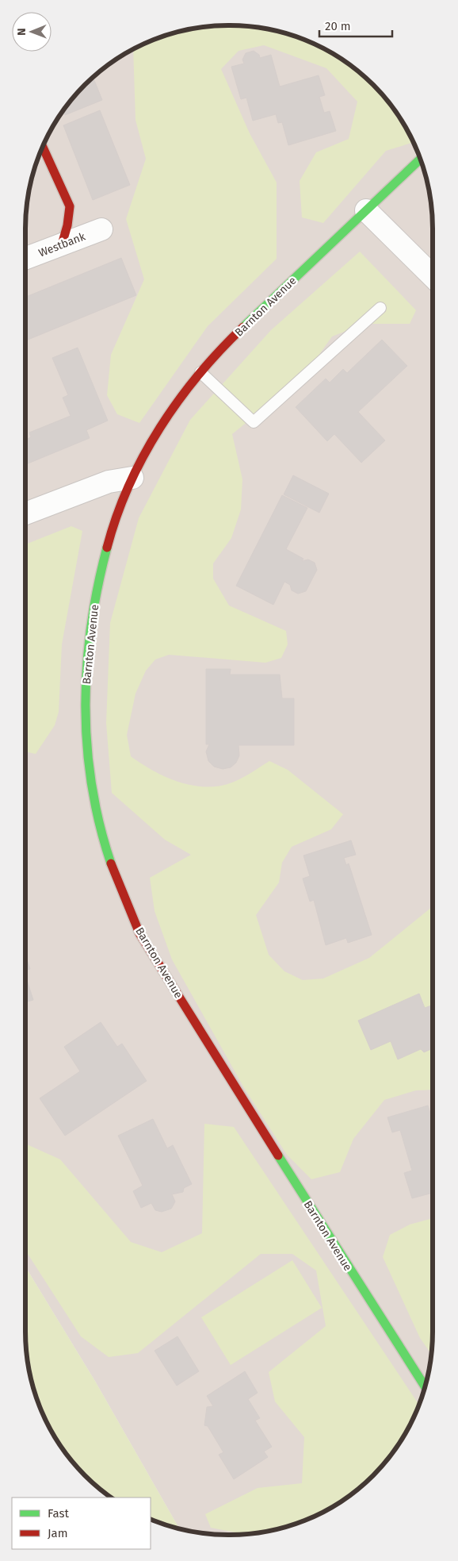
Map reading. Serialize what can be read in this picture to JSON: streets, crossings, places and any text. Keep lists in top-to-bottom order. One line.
{"streets":{"street":["Westbank","Barnton Avenue"]},"legend":["Fast","Jam"],"scale_bar":"20 m","north":"left"}
